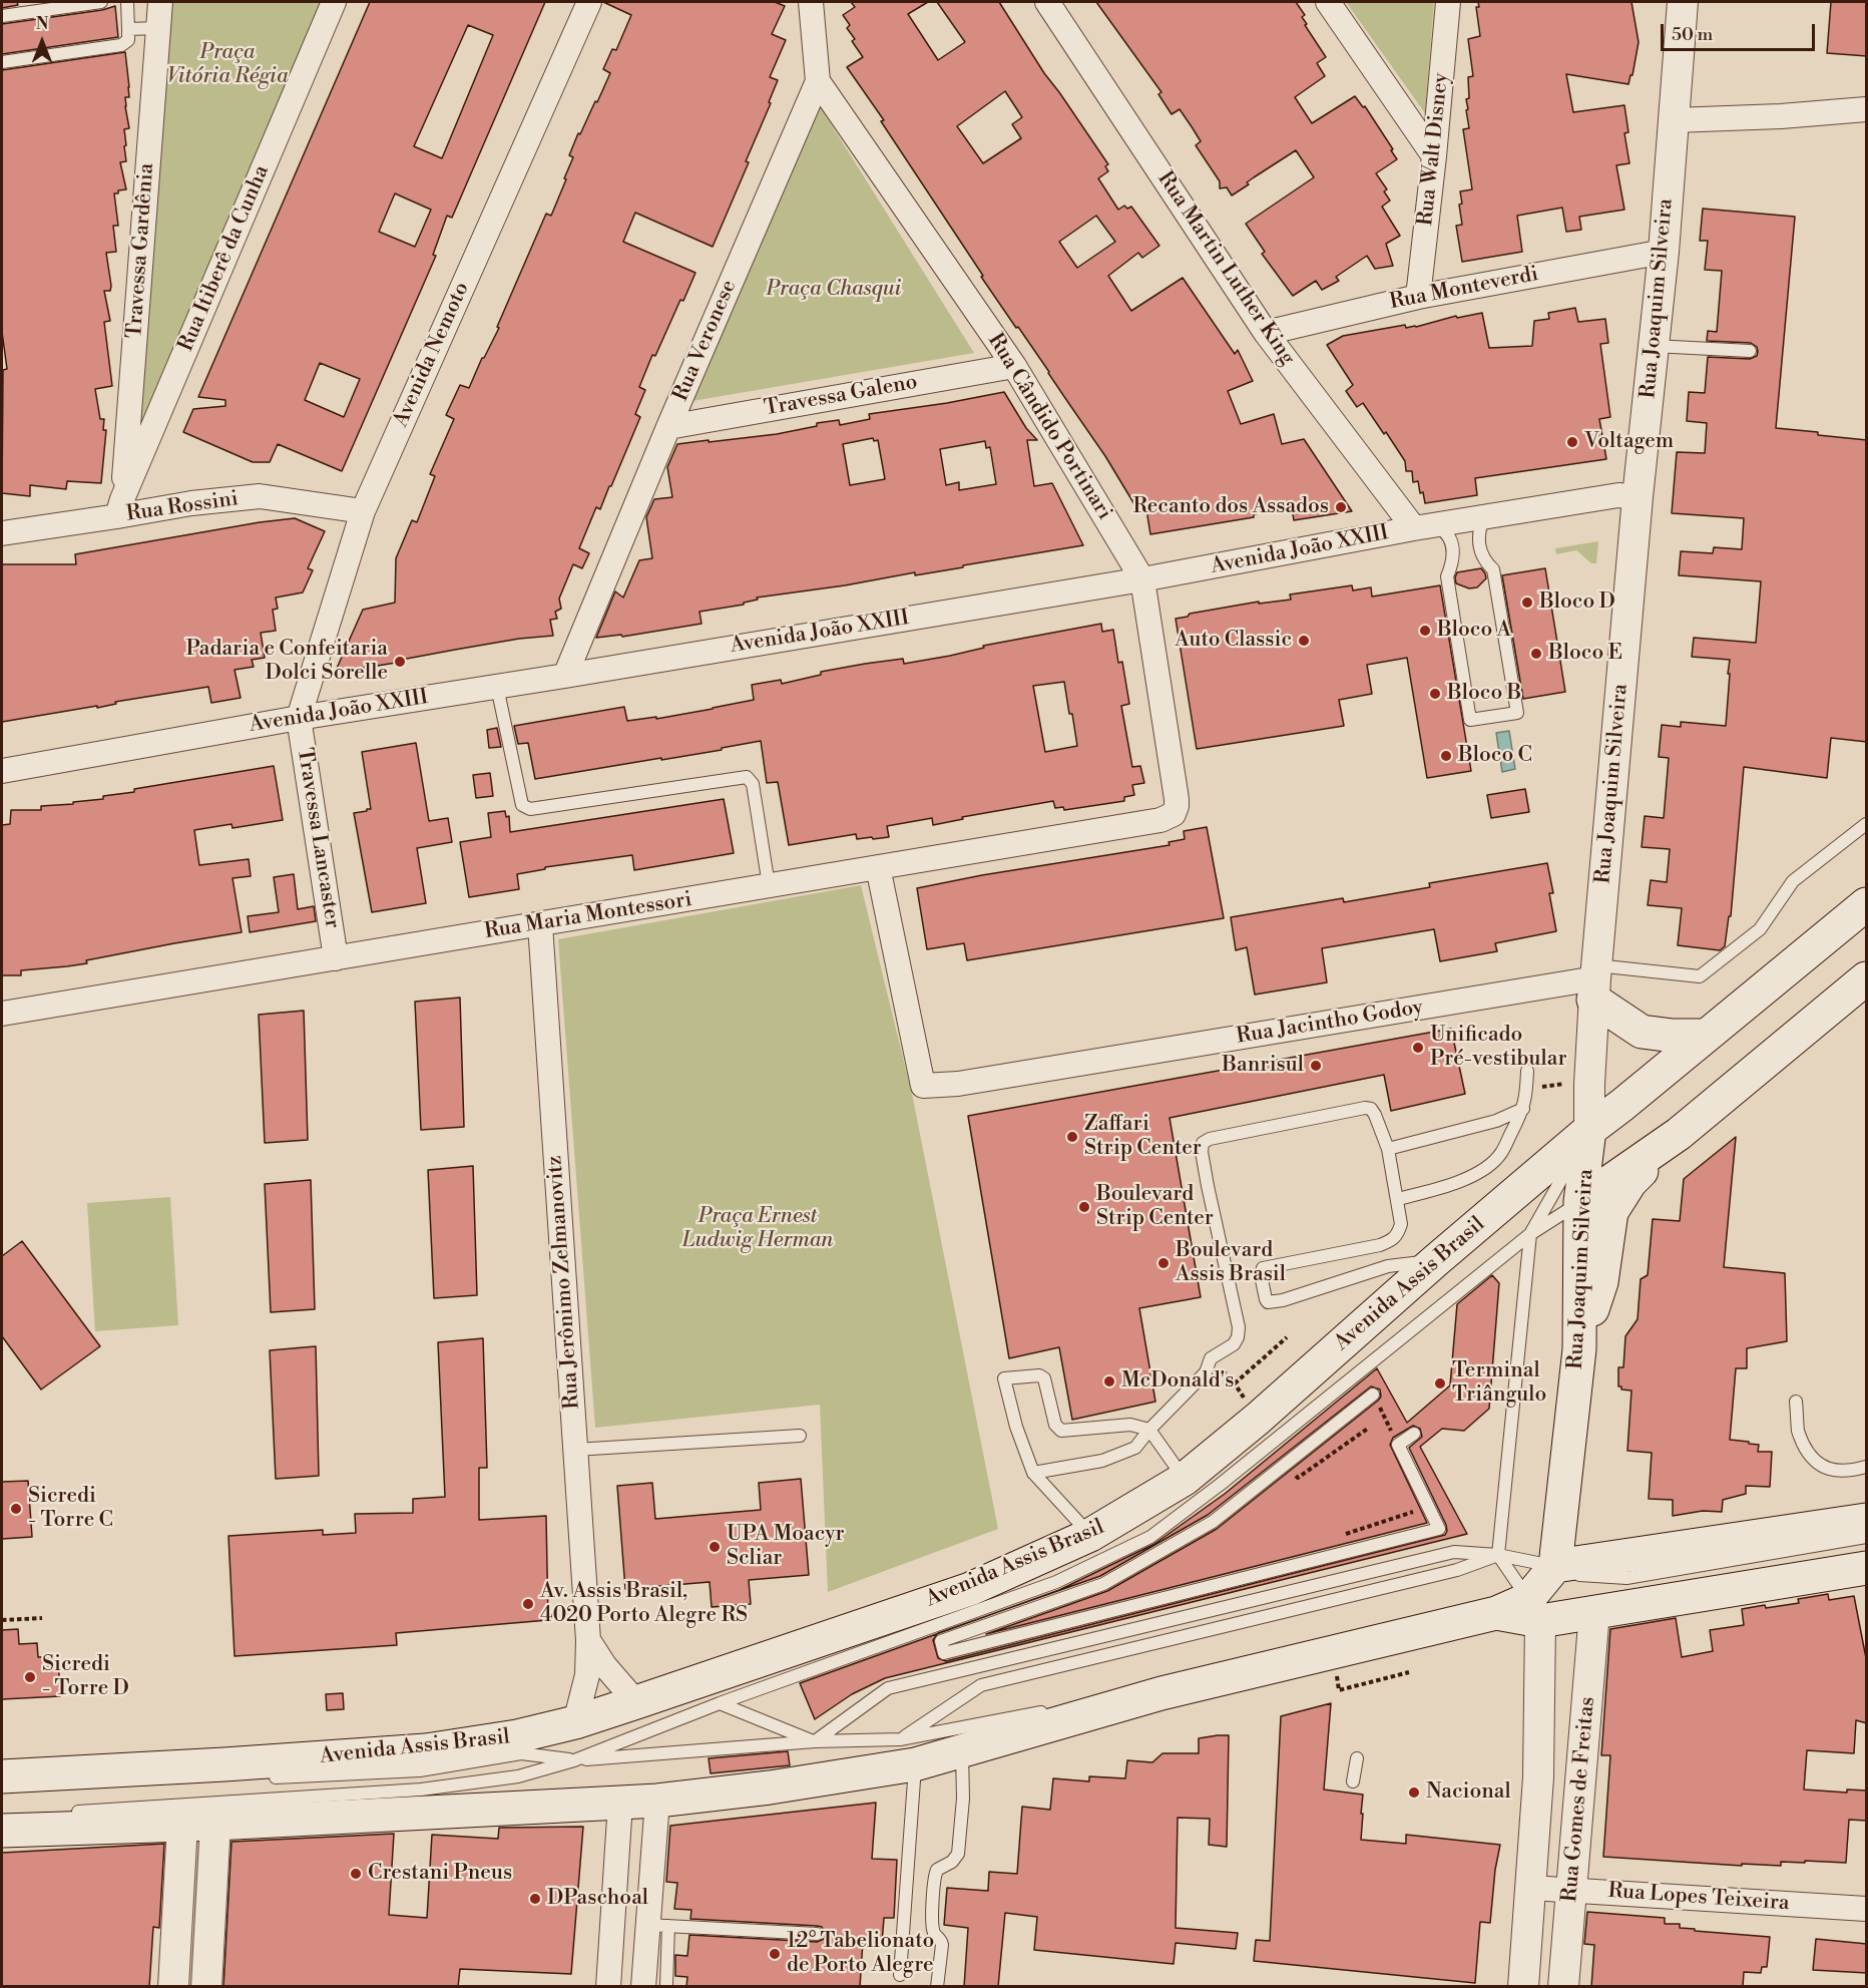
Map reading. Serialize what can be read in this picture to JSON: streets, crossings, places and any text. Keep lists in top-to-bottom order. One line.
{"streets":{"main road":["Rua Joaquim Silveira","Avenida Assis Brasil"],"street":["Rua Walt Disney","Travessa Gardênia","Rua Itiberê da Cunha","Rua Martin Luther King","Rua Monteverdi","Rua Veronese","Avenida Nemoto","Travessa Galeno","Rua Cândido Portinari","Rua Rossini","Avenida João XXIII","Travessa Lancaster","Rua Maria Montessori","Rua Jacintho Godoy","Rua Jerônimo Zelmanovitz","Rua Gomes de Freitas","Rua Lopes Teixeira"]},"crossings":[["Rua Walt Disney","Rua Monteverdi"],["Travessa Gardênia","Rua Itiberê da Cunha"],["Travessa Gardênia","Rua Rossini"],["Rua Itiberê da Cunha","Rua Rossini"],["Rua Martin Luther King","Rua Monteverdi"],["Rua Martin Luther King","Avenida João XXIII"],["Rua Monteverdi","Rua Joaquim Silveira"],["Rua Joaquim Silveira","Avenida João XXIII"],["Rua Joaquim Silveira","Rua Jacintho Godoy"],["Rua Joaquim Silveira","Avenida Assis Brasil"],["Rua Veronese","Travessa Galeno"],["Rua Veronese","Rua Cândido Portinari"],["Rua Veronese","Avenida João XXIII"],["Avenida Nemoto","Rua Rossini"],["Avenida Nemoto","Avenida João XXIII"],["Avenida Nemoto","Travessa Lancaster"],["Travessa Galeno","Rua Cândido Portinari"],["Rua Cândido Portinari","Avenida João XXIII"],["Rua Cândido Portinari","Rua Maria Montessori"],["Avenida João XXIII","Travessa Lancaster"],["Travessa Lancaster","Rua Maria Montessori"],["Rua Maria Montessori","Rua Jacintho Godoy"],["Rua Maria Montessori","Rua Jerônimo Zelmanovitz"],["Rua Jerônimo Zelmanovitz","Avenida Assis Brasil"],["Rua Gomes de Freitas","Rua Lopes Teixeira"]],"parks":["Praça Vitória Régia","Praça Chasqui","Praça Ernest Ludwig Herman"],"places":["Voltagem","Recanto dos Assados","Bloco D","Bloco A","Auto Classic","Bloco E","Padaria e Confeitaria Dolci Sorelle","Bloco B","Bloco C","Unificado Pré-vestibular","Banrisul","Zaffari Strip Center","Boulevard Strip Center","Boulevard Assis Brasil","McDonald's","Terminal Triângulo","Sicredi - Torre C","UPA Moacyr Scliar","Av. Assis Brasil, 4020 Porto Alegre RS","Sicredi - Torre D","Nacional","Crestani Pneus","DPaschoal","12° Tabelionato de Porto Alegre"],"scale_bar":"50 m","north":"top"}
